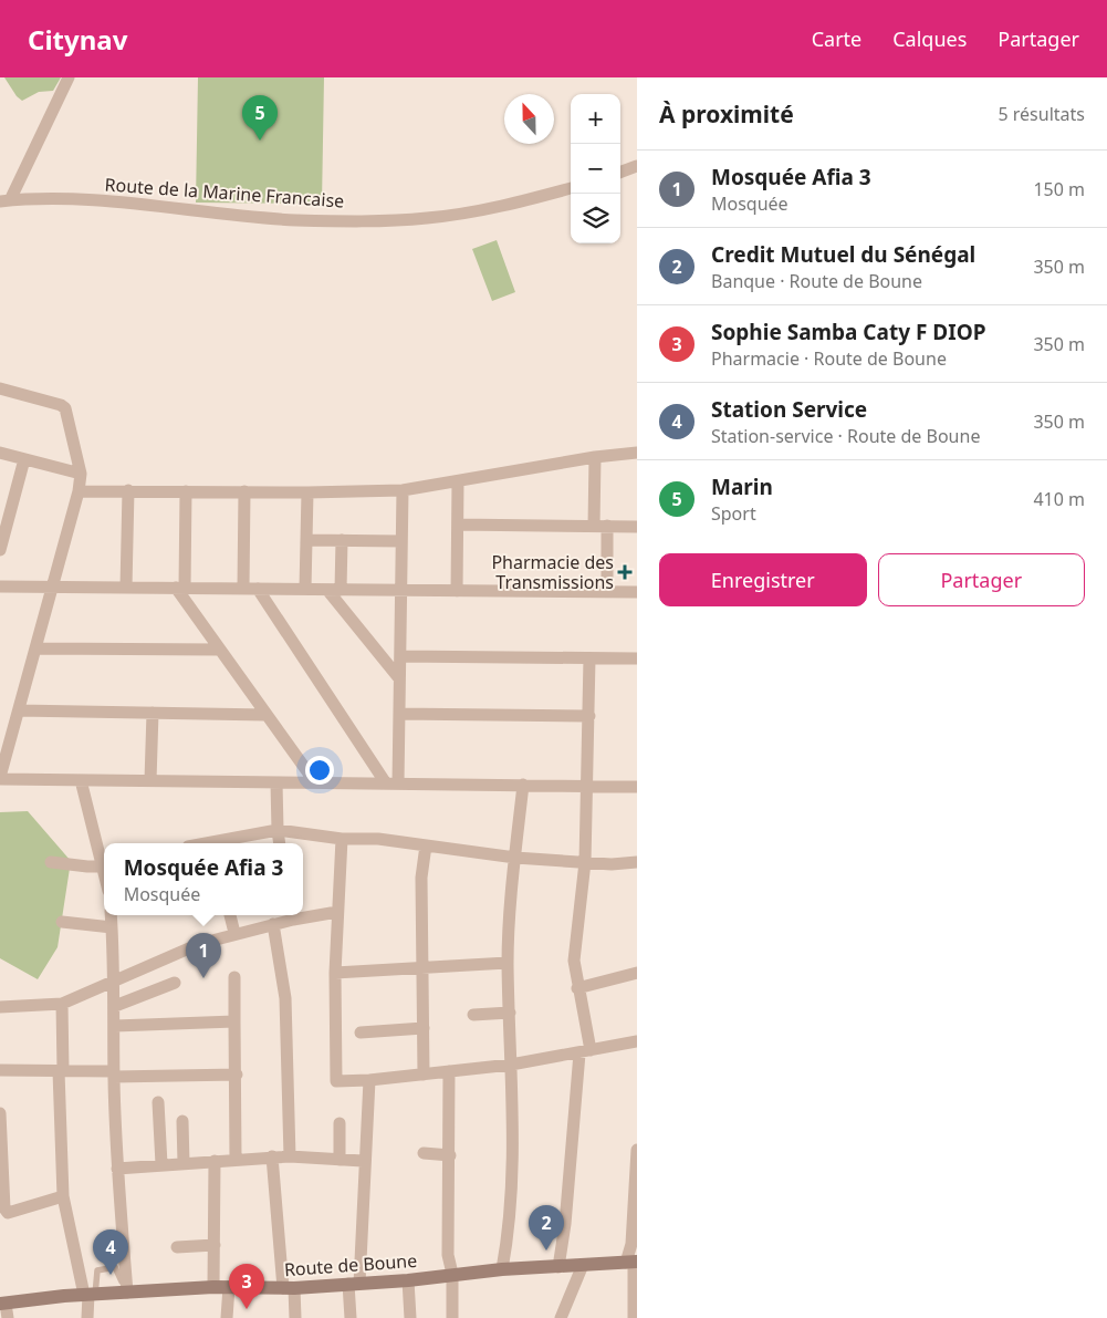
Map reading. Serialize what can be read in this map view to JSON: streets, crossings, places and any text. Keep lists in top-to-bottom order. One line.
{"streets":{"street":["Route de la Marine Francaise","Route de Boune"]},"places":{"health":["Pharmacie des Transmissions"]},"north":"top","page":{"header":"Citynav","nav":["Carte","Calques","Partager"],"heading":["À proximité","5 résultats"],"map_buttons":["+","−"],"pins":["5","1","2","4","3"],"list":[{"mark":"1","name":"Mosquée Afia 3","note":"Mosquée","value":"150 m"},{"mark":"2","name":"Credit Mutuel du Sénégal","note":"Banque · Route de Boune","value":"350 m"},{"mark":"3","name":"Sophie Samba Caty F DIOP","note":"Pharmacie · Route de Boune","value":"350 m"},{"mark":"4","name":"Station Service","note":"Station-service · Route de Boune","value":"350 m"},{"mark":"5","name":"Marin","note":"Sport","value":"410 m"}],"buttons":["Enregistrer","Partager"],"popup":["Mosquée Afia 3","Mosquée"]}}
